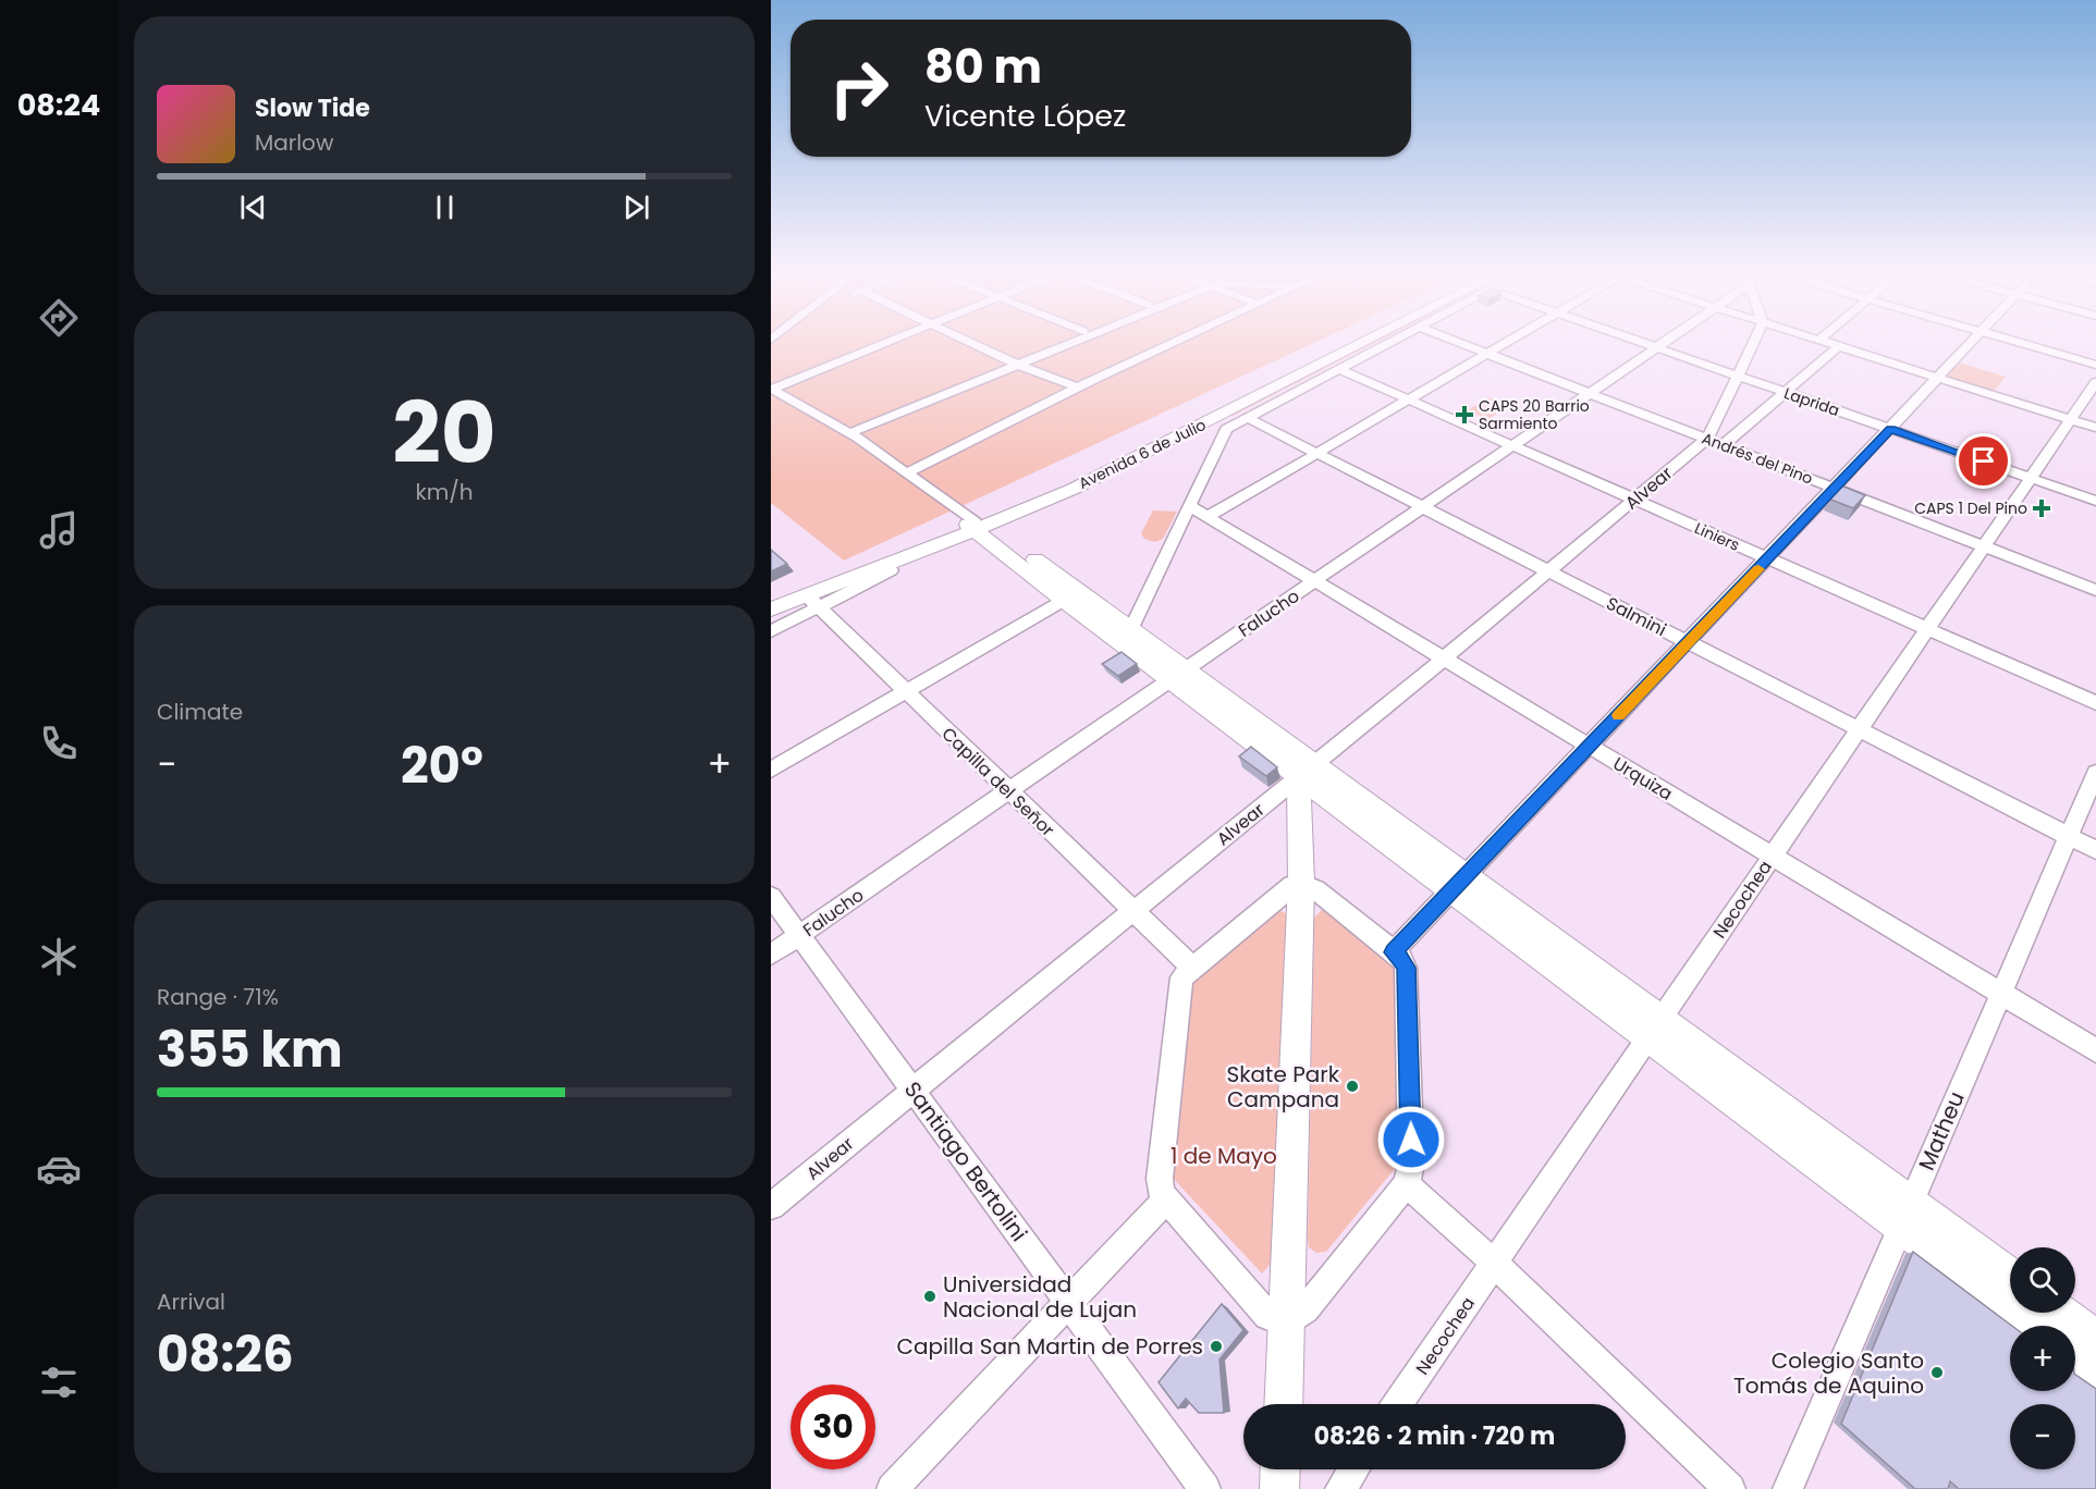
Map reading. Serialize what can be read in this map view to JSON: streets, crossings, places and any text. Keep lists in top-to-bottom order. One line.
{"streets":{"main road":["Avenida 6 de Julio"],"street":["Laprida","Andrés del Pino","Alvear","Liniers","Falucho","Salmini","Urquiza","Capilla del Señor","Necochea","Matheu","Santiago Bertolini"]},"crossings":[["Laprida","Falucho"],["Laprida","Necochea"],["Avenida 6 de Julio","Capilla del Señor"],["Andrés del Pino","Alvear"],["Andrés del Pino","Falucho"],["Andrés del Pino","Necochea"],["Alvear","Liniers"],["Alvear","Salmini"],["Alvear","Urquiza"],["Alvear","Capilla del Señor"],["Alvear","Santiago Bertolini"],["Liniers","Falucho"],["Liniers","Necochea"],["Falucho","Salmini"],["Falucho","Urquiza"],["Falucho","Capilla del Señor"],["Falucho","Santiago Bertolini"],["Salmini","Necochea"],["Salmini","Matheu"],["Urquiza","Necochea"],["Urquiza","Matheu"]],"parks":["1 de Mayo"],"places":{"health":["CAPS 20 Barrio Sarmiento","CAPS 1 Del Pino"],"other":["Skate Park Campana","Universidad Nacional de Lujan","Capilla San Martin de Porres","Colegio Santo Tomás de Aquino"]},"page":{"tabs":"08:24","turn":["80 m","Vicente López"],"song":["Slow Tide","Marlow"],"tile":[["20","km/h"],"Climate",["Range · 71%","355 km"],["Arrival","08:26"]],"heat":["−","20°","+"],"map_buttons":["+","−"],"limit":"30","trip":"08:26 · 2 min · 720 m"}}
